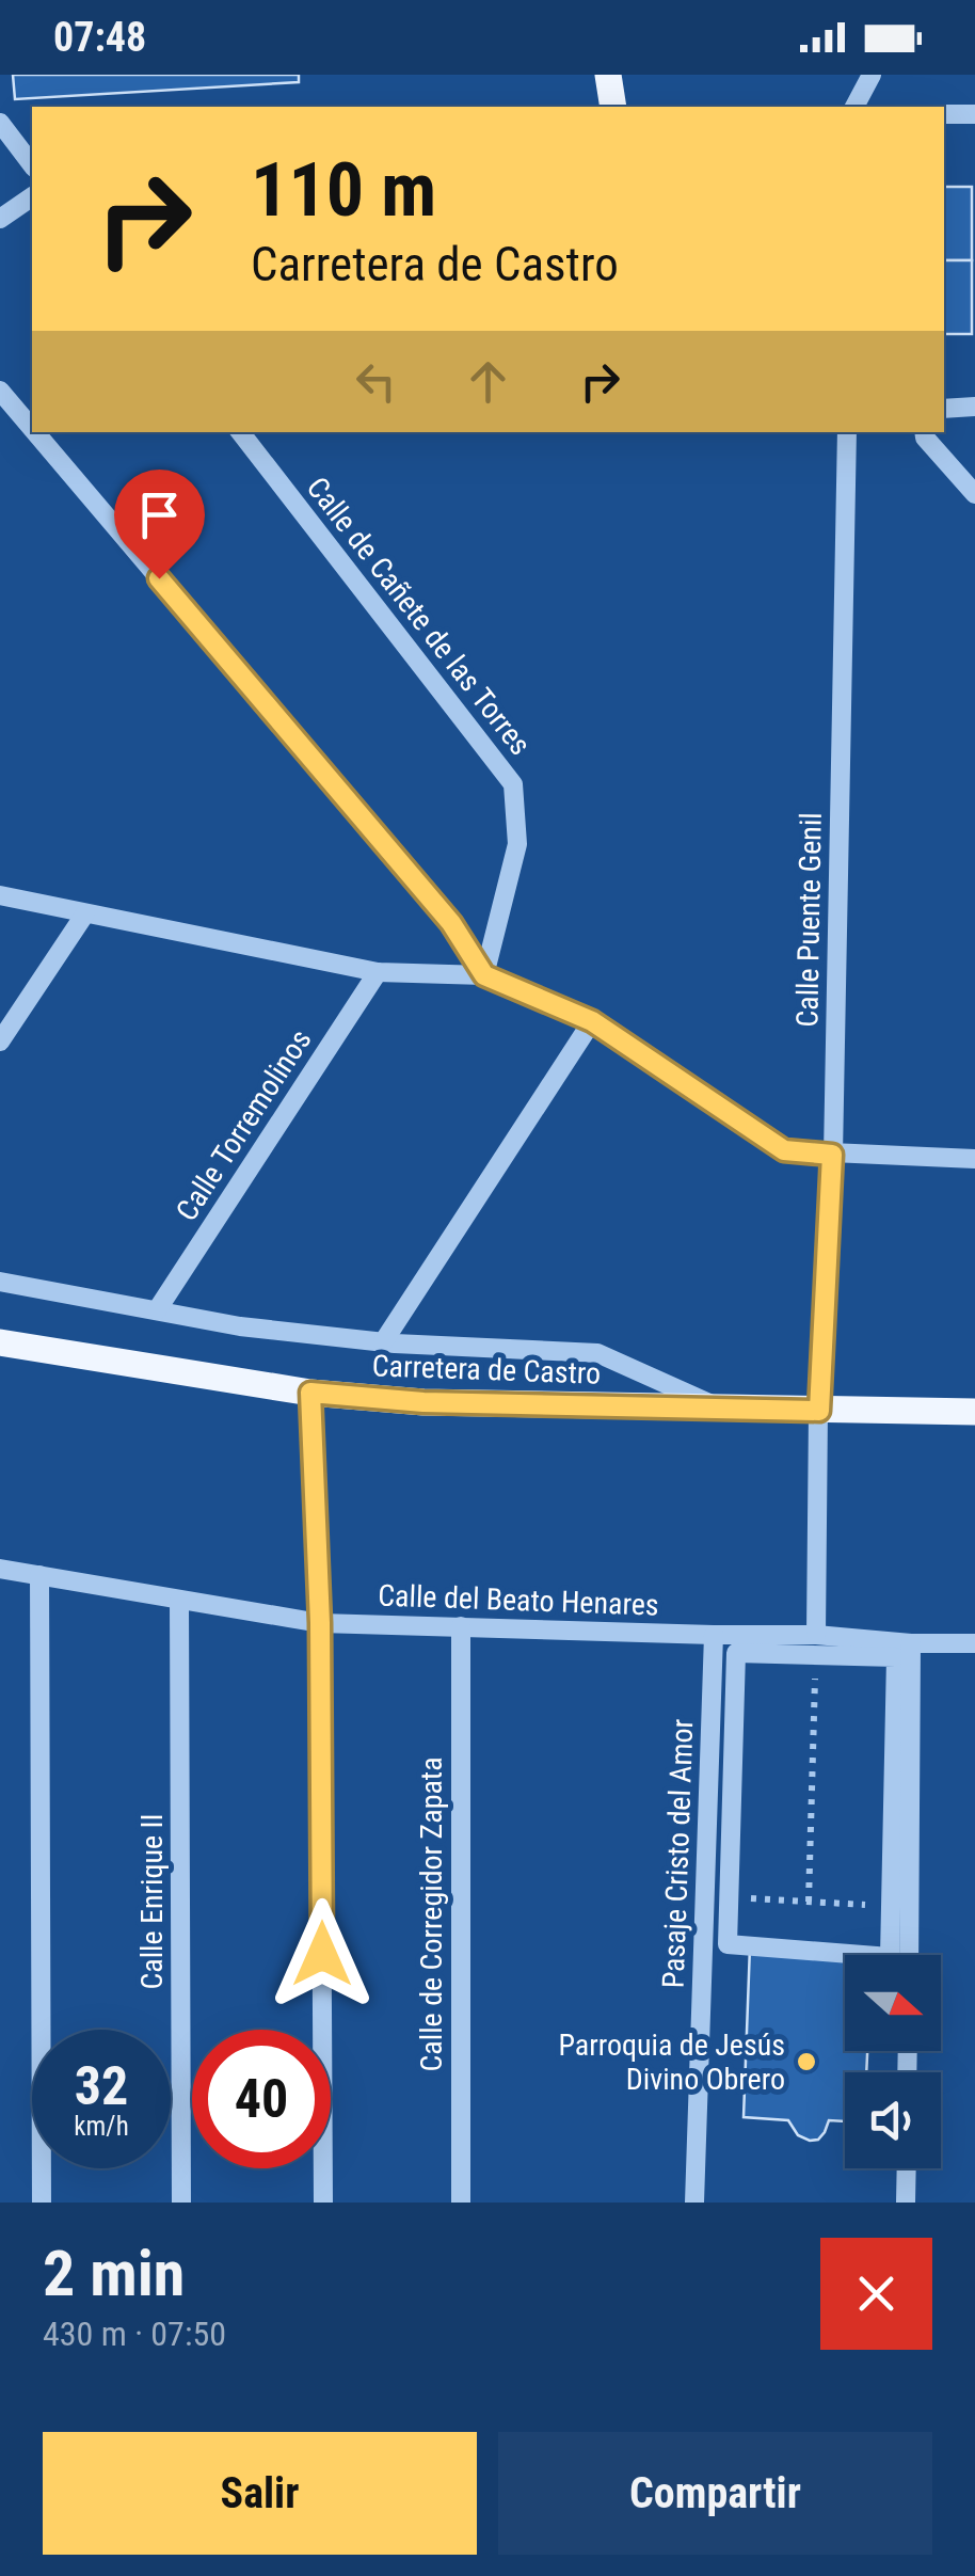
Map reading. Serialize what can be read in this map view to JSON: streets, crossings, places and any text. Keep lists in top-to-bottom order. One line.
{"streets":{"main road":["Carretera de Castro"],"street":["Calle de Cañete de las Torres","Calle Puente Genil","Calle Torremolinos","Calle del Beato Henares","Pasaje Cristo del Amor","Calle Enrique II","Calle de Corregidor Zapata"]},"crossings":[["Calle Puente Genil","Carretera de Castro"],["Calle del Beato Henares","Pasaje Cristo del Amor"],["Calle del Beato Henares","Calle Enrique II"],["Calle del Beato Henares","Calle de Corregidor Zapata"]],"places":["Parroquia de Jesús Divino Obrero"],"north":"right","page":{"status":"07:48","turn":["110 m","Carretera de Castro"],"speed":"32 km/h","limit":"40","heading":["2 min","430 m · 07:50"],"buttons":["Salir","Compartir"]}}
